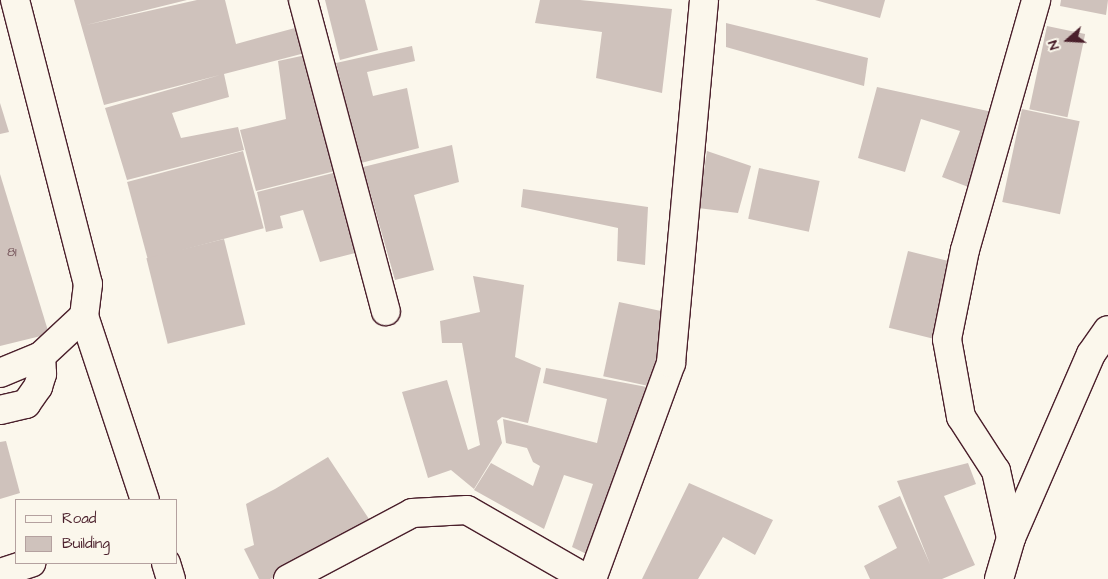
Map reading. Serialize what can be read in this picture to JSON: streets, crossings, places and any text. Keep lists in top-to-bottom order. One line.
{"house_numbers":["81"],"legend":["Road","Building"],"north":"left"}
